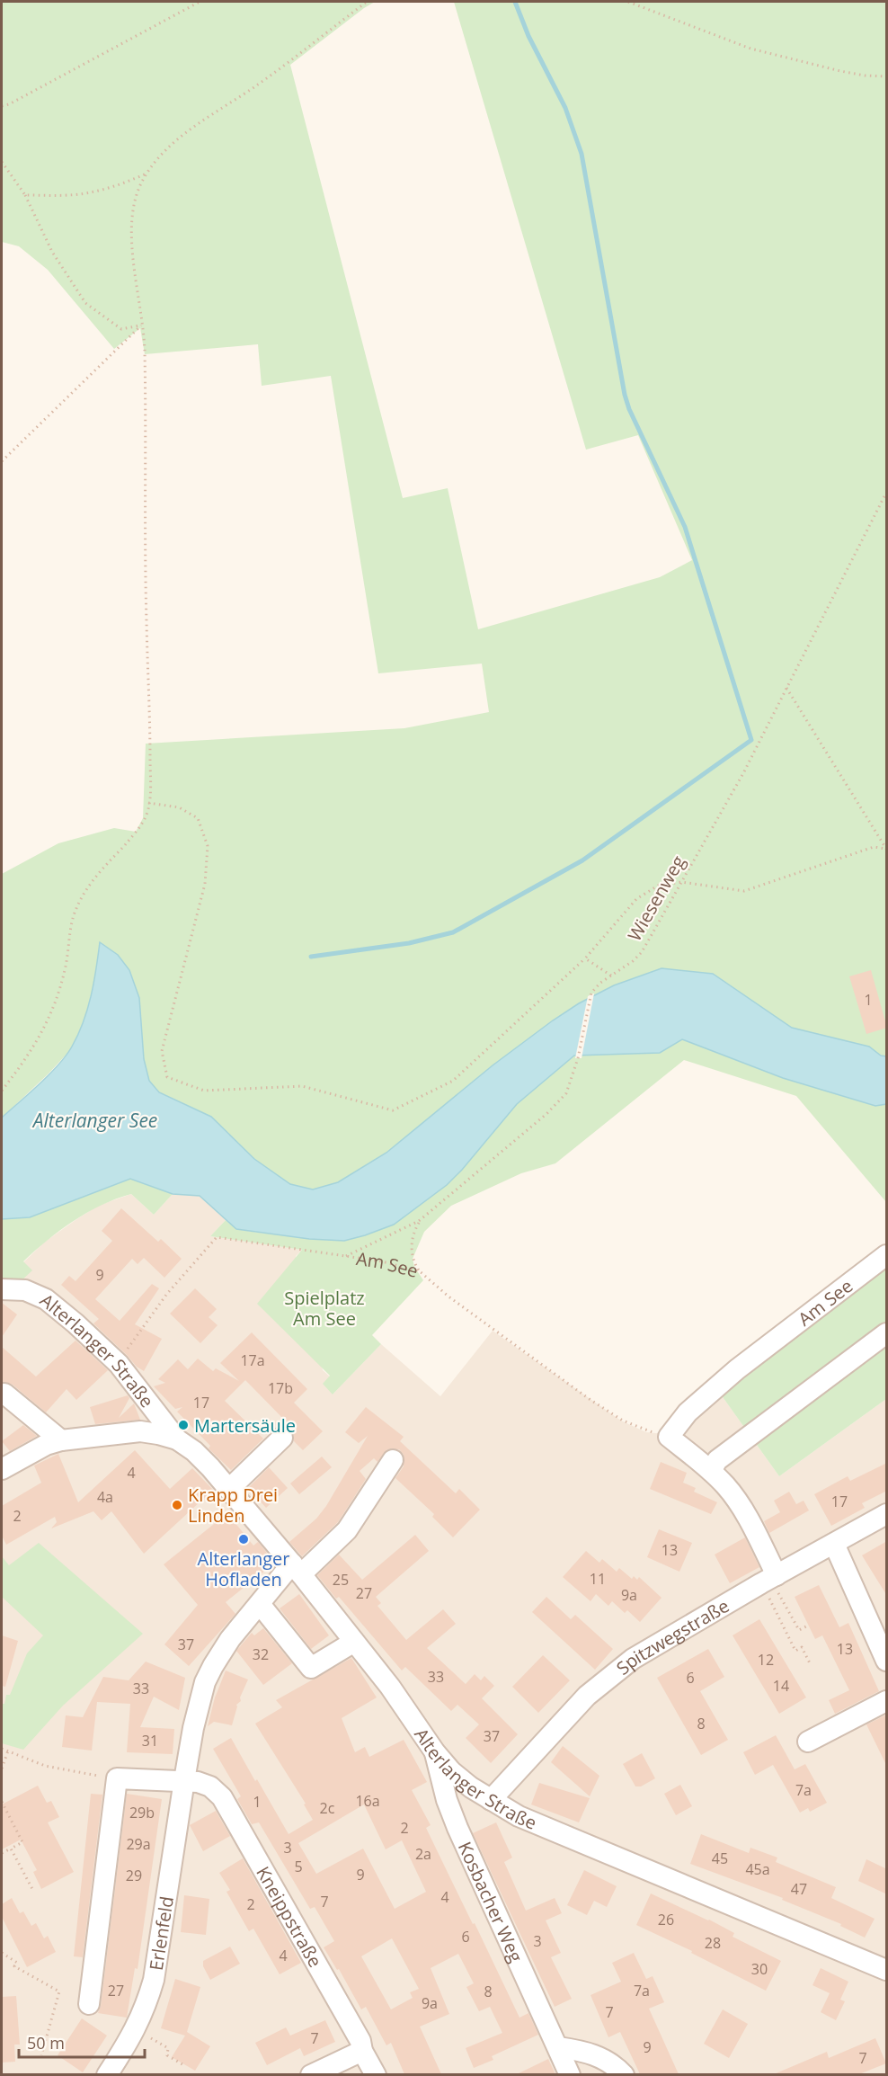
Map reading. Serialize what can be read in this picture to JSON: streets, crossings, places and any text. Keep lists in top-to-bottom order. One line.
{"streets":{"street":["Am See","Alterlanger Straße","Spitzwegstraße","Kosbacher Weg","Kneippstraße","Erlenfeld"],"path":["Wiesenweg"]},"crossings":[["Wiesenweg","Am See"],["Am See","Alterlanger Straße"],["Alterlanger Straße","Spitzwegstraße"],["Alterlanger Straße","Kosbacher Weg"],["Alterlanger Straße","Erlenfeld"],["Kneippstraße","Erlenfeld"]],"water":["Alterlanger See"],"parks":["Spielplatz Am See"],"places":["Martersäule","Krapp Drei Linden","Alterlanger Hofladen"],"house_numbers":["1","9","17a","17b","17","4","4a","17","2","13","11","25","27","9a","37","13","32","12","33","6","14","33","8","37","31","7a","16a","1","2c","29b","2","29a","3","2a","45","5","45a","9","29","47","4","7","2","26","6","3","28","4","30","27","7a","8","9a","7","7","9","7"],"scale_bar":"50 m"}
